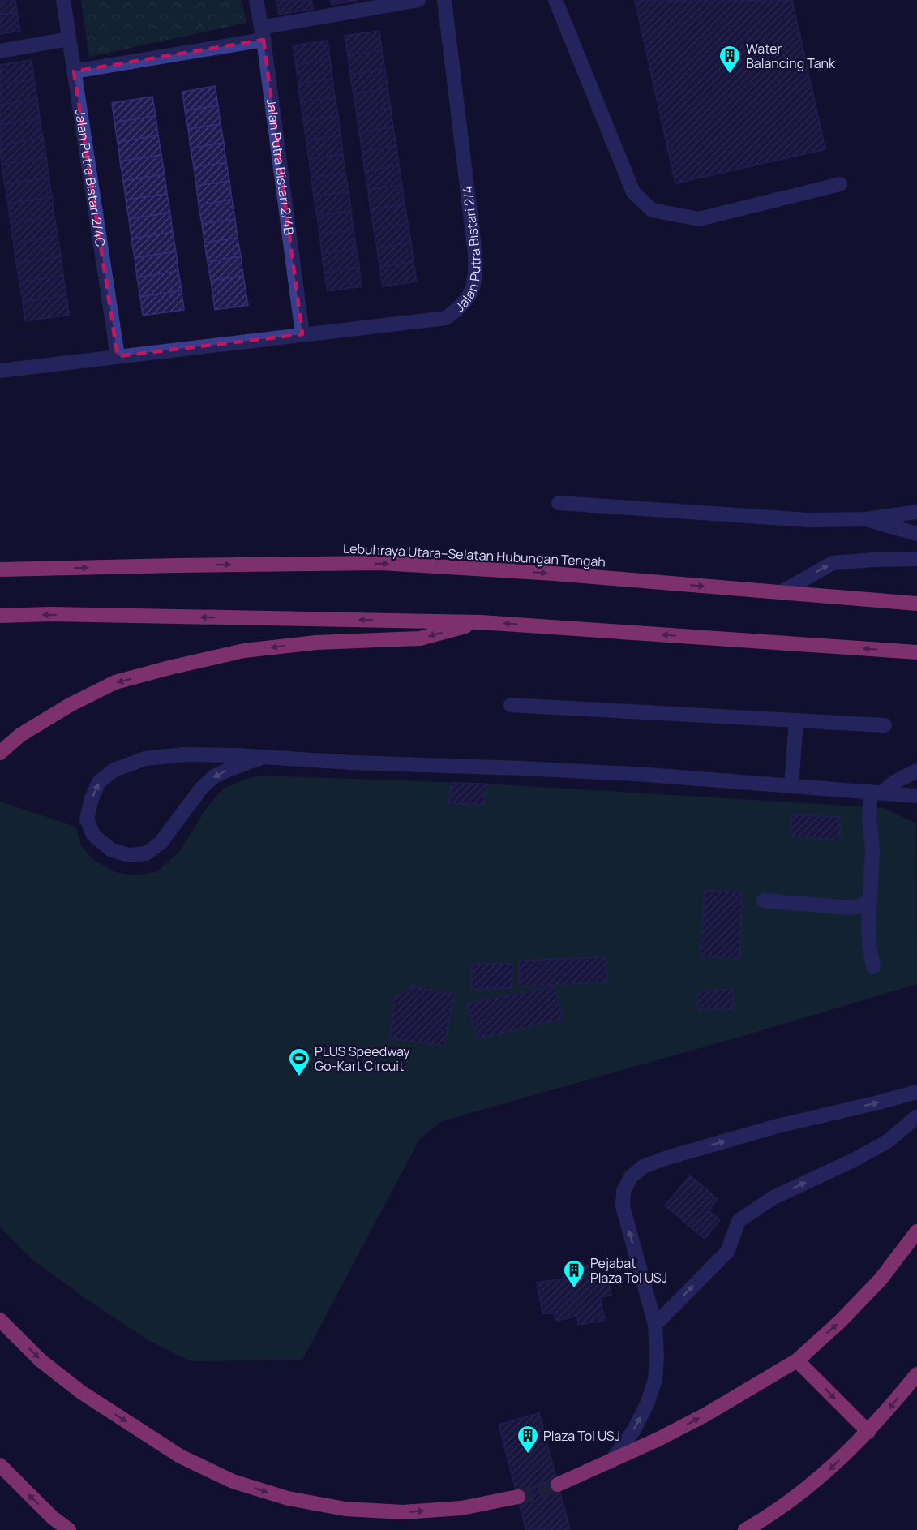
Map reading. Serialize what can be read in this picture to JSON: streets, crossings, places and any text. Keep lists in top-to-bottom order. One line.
{"streets":{"highway":["Lebuhraya Utara–Selatan Hubungan Tengah"],"street":["Jalan Putra Bistari 2/4B","Jalan Putra Bistari 2/4C","Jalan Putra Bistari 2/4"]},"crossings":[["Jalan Putra Bistari 2/4B","Jalan Putra Bistari 2/4"],["Jalan Putra Bistari 2/4C","Jalan Putra Bistari 2/4"]],"places":{"building":["Water Balancing Tank","Pejabat Plaza Tol USJ","Plaza Tol USJ"],"sports":["PLUS Speedway Go-Kart Circuit"]}}
